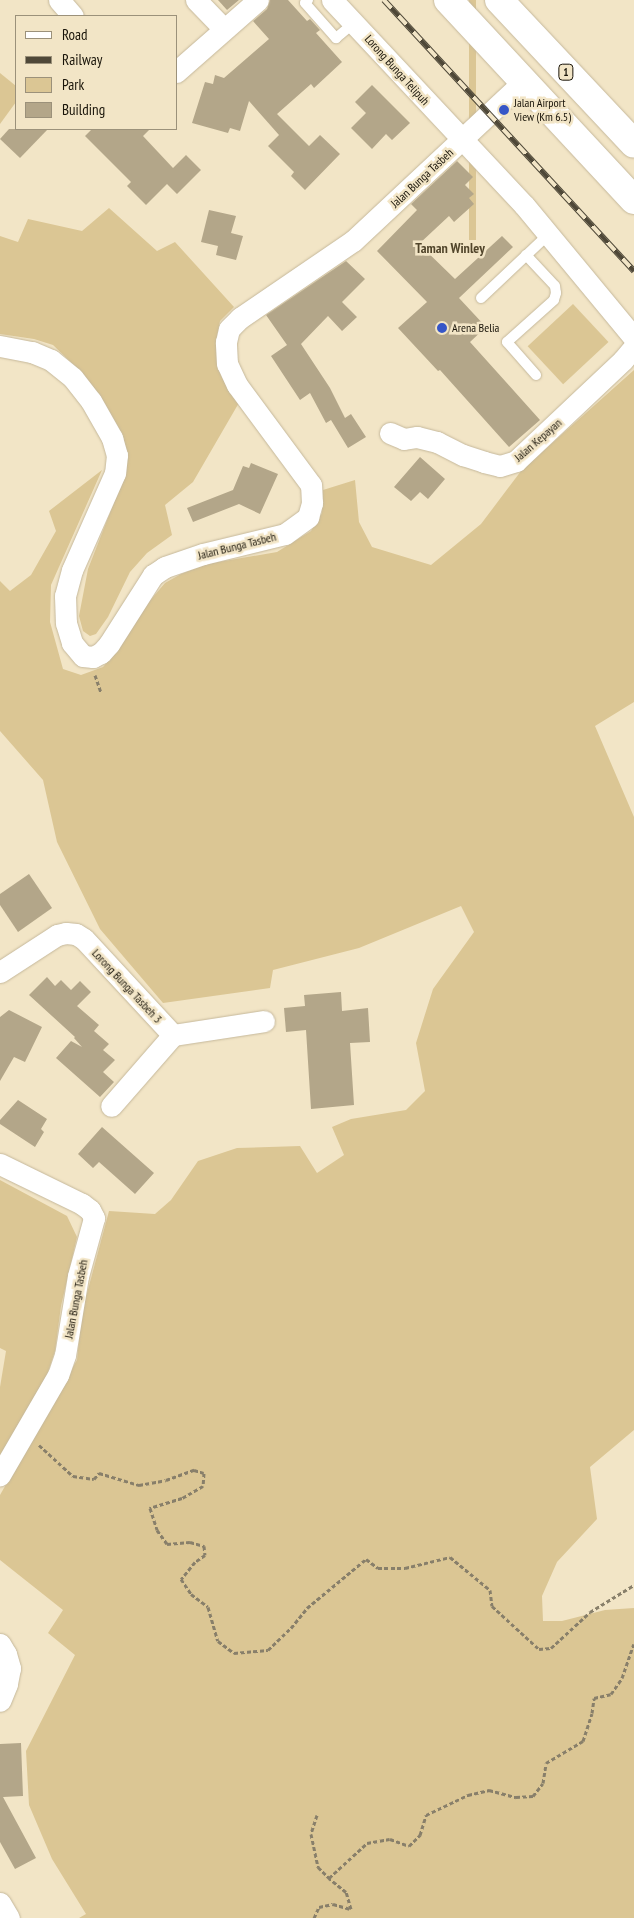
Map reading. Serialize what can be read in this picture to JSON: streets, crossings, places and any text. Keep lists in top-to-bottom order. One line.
{"streets":{"highway":["1"],"street":["Lorong Bunga Telipuh","Jalan Bunga Tasbeh","Jalan Kepayan","Lorong Bunga Tasbeh 3"]},"crossings":[["Lorong Bunga Telipuh","Jalan Bunga Tasbeh"]],"districts":["Taman Winley"],"places":["Jalan Airport View (Km 6.5)","Arena Belia"],"legend":["Road","Railway","Park","Building"]}
